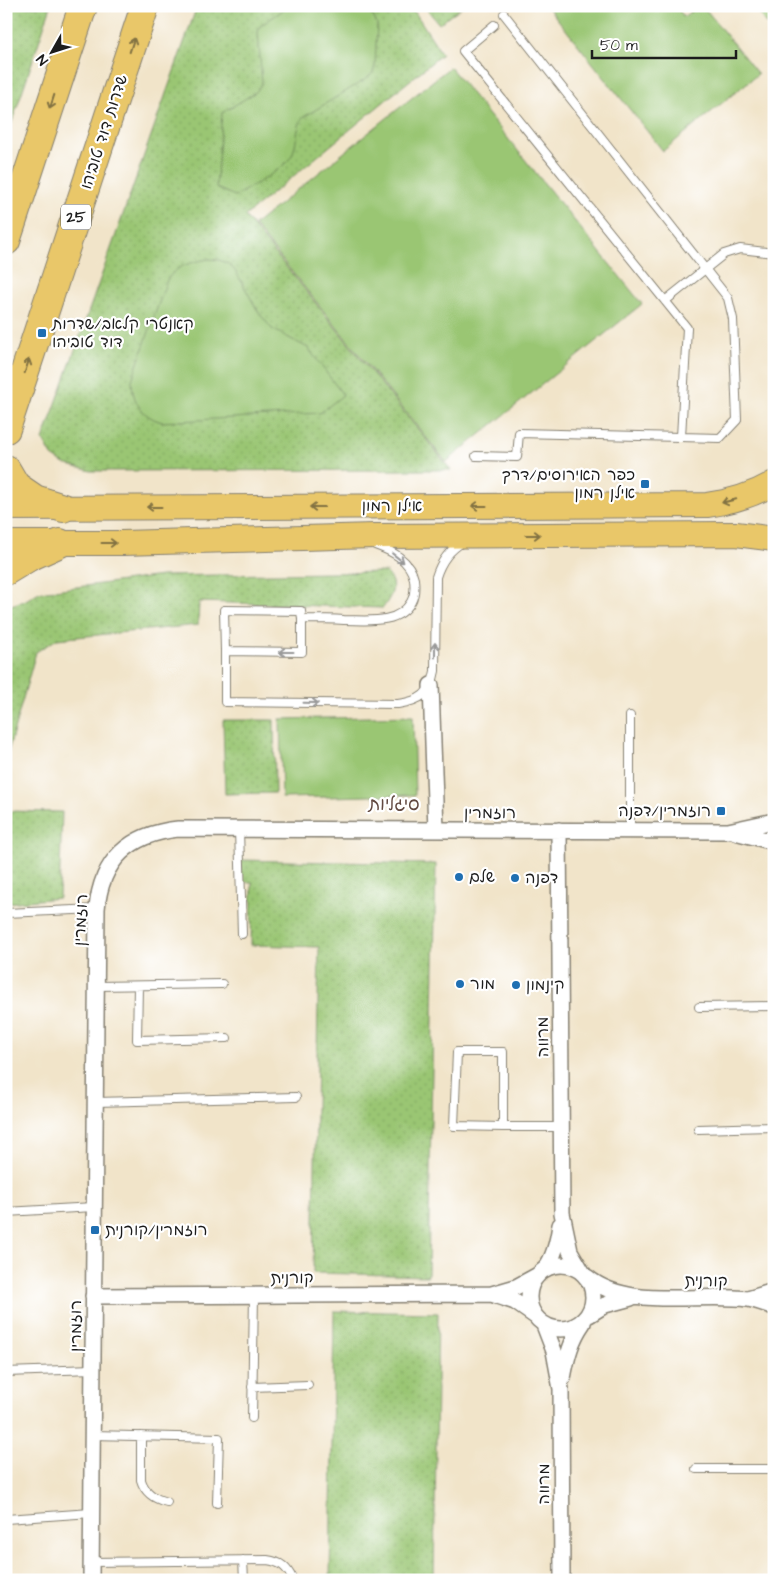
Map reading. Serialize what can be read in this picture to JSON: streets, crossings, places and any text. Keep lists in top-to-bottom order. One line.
{"streets":{"highway":["שדרות דוד טוביהו","25"],"main road":["אילן רמון"],"street":["רוזמרין","מרווה","קורנית"]},"crossings":[["רוזמרין","מרווה"],["רוזמרין","קורנית"],["מרווה","קורנית"]],"districts":["סיגליות"],"places":{"transit":["קאנטרי קלאב/שדרות דוד טוביהו","כפר האירוסים/דרך אילן רמון","רוזמרין/דפנה","רוזמרין/קורנית"],"other":["שלם","דפנה","מור","קינמון"]},"scale_bar":"50 m","north":"bottom left"}
